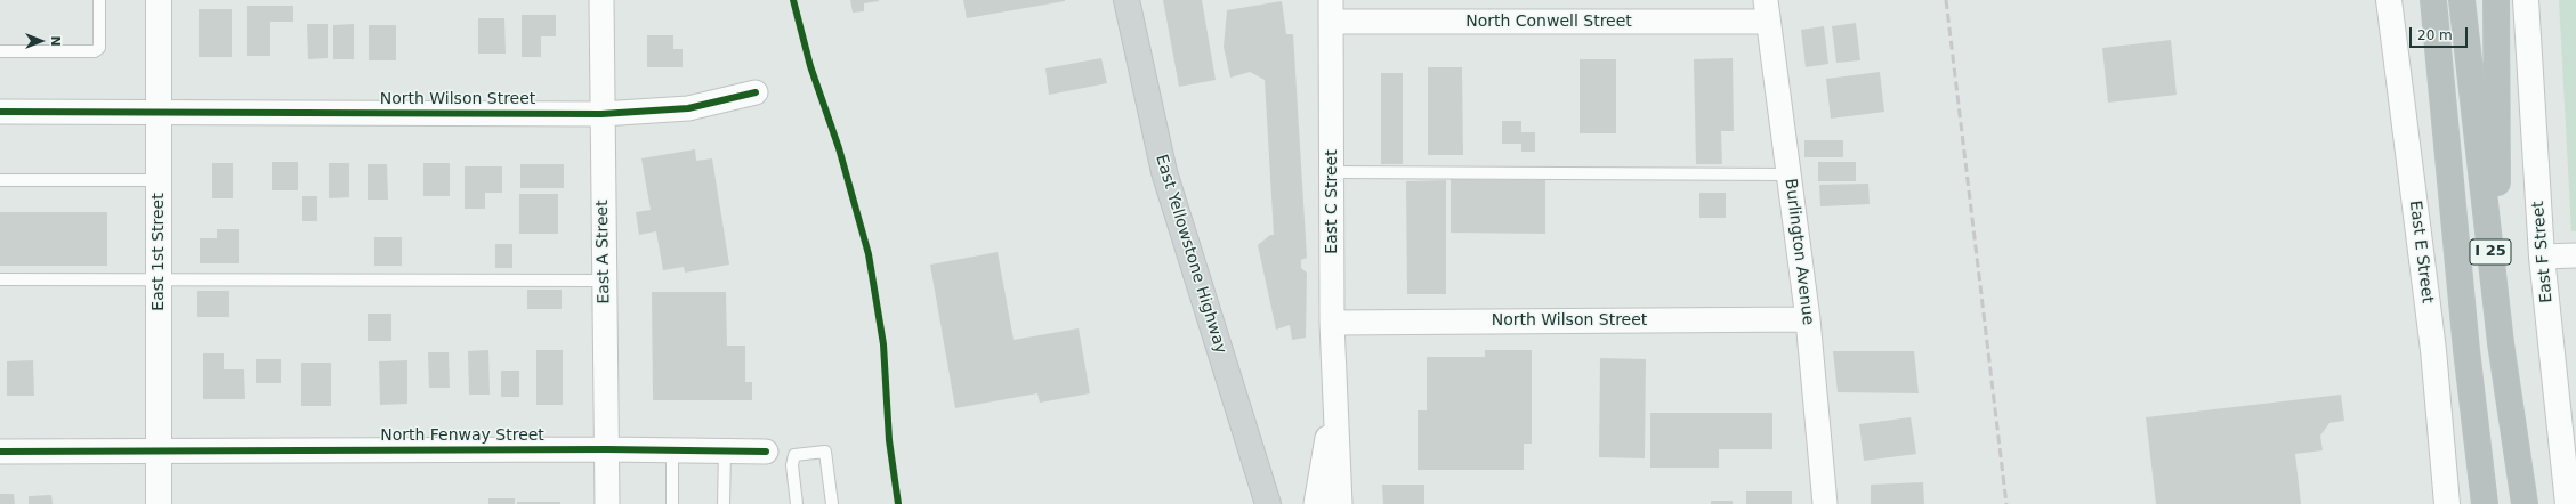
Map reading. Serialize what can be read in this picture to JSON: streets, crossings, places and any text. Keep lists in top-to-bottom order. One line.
{"streets":{"highway":["I 25"],"main road":["East 1st Street","East E Street","East F Street","East Yellowstone Highway"],"street":["North Conwell Street","North Wilson Street","East C Street","East A Street","Burlington Avenue","North Fenway Street"]},"crossings":[["North Conwell Street","East C Street"],["North Conwell Street","Burlington Avenue"],["North Wilson Street","East C Street"],["North Wilson Street","East 1st Street"],["North Wilson Street","East A Street"],["North Wilson Street","Burlington Avenue"],["East 1st Street","North Fenway Street"],["East A Street","North Fenway Street"]],"scale_bar":"20 m","north":"right"}
